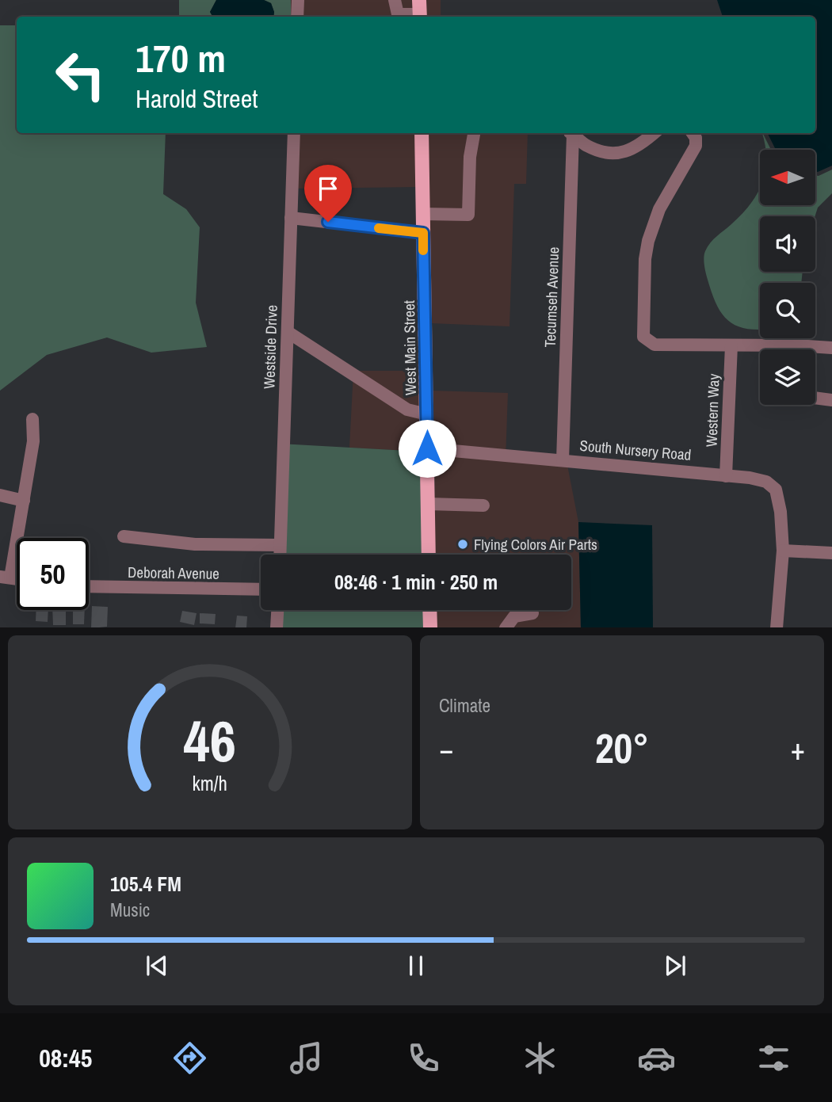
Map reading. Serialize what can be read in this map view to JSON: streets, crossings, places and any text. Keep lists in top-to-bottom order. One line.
{"streets":{"main road":["West Main Street"],"street":["Tecumseh Avenue","Westside Drive","Western Way","South Nursery Road","Deborah Avenue"]},"crossings":[["Tecumseh Avenue","South Nursery Road"],["West Main Street","South Nursery Road"],["Western Way","South Nursery Road"]],"places":["Flying Colors Air Parts"],"north":"left","page":{"turn":["170 m","Harold Street"],"limit":"50","trip":"08:46 · 1 min · 250 m","tile":"Climate","heat":["−","20°","+"],"song":["105.4 FM","Music"],"tabs":"08:45","gauge":["46","km/h"]}}
